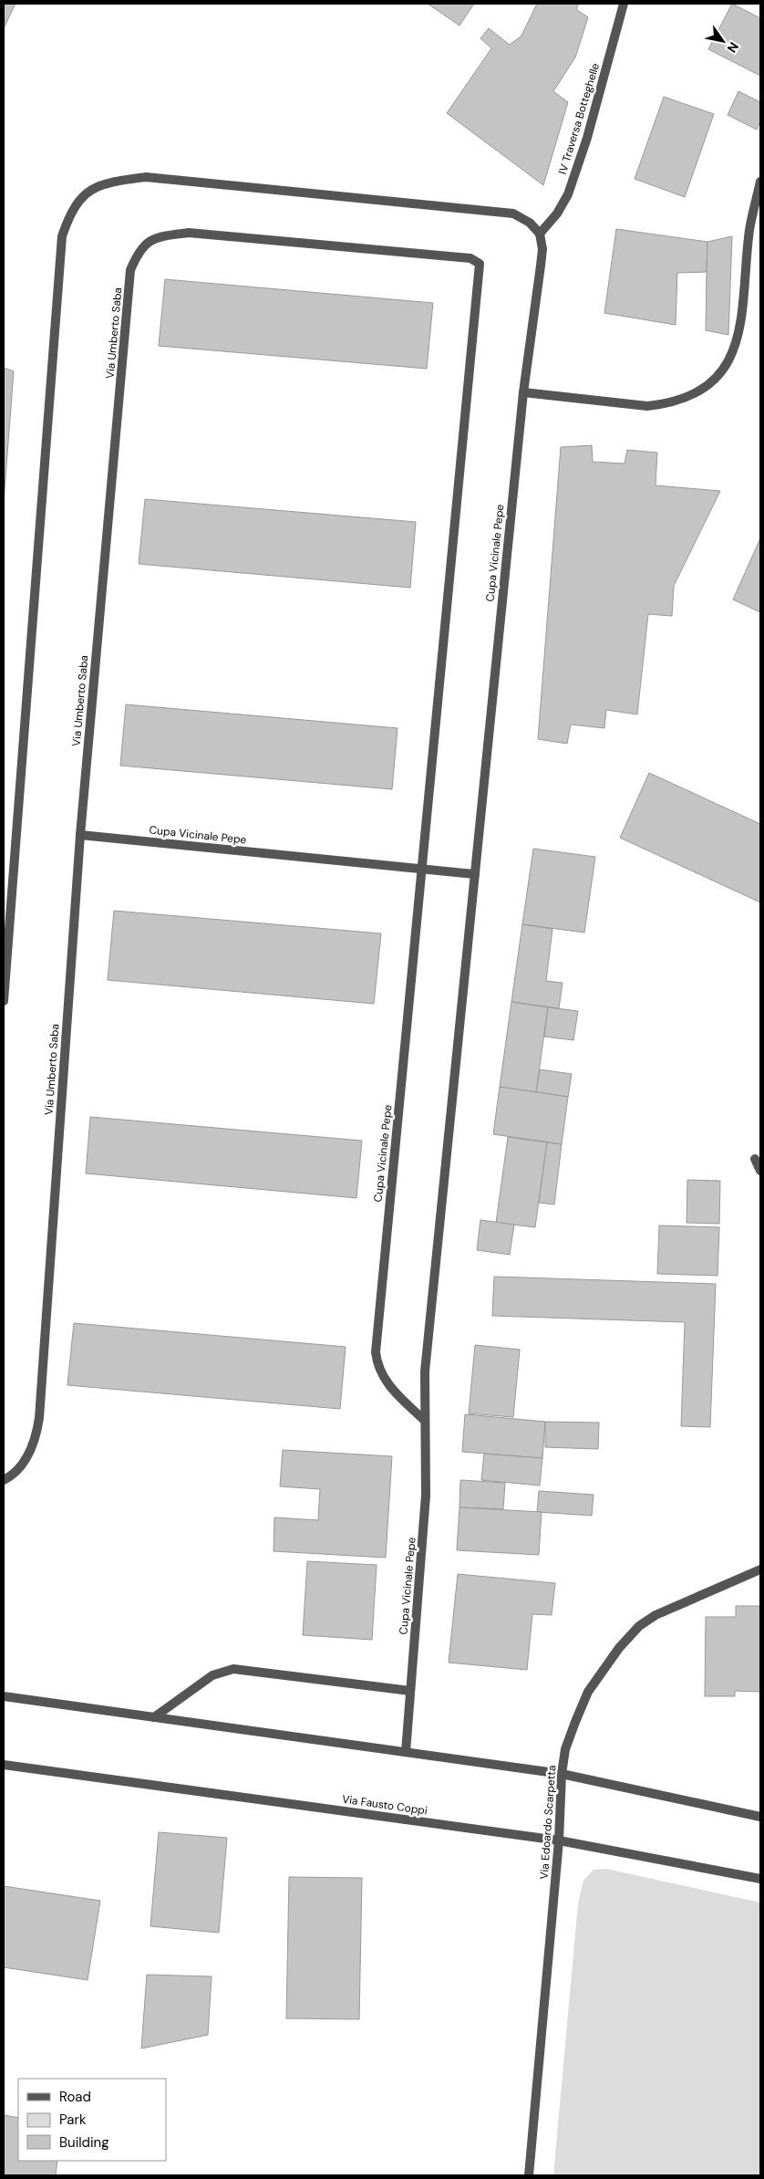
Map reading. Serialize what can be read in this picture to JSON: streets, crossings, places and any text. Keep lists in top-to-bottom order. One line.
{"streets":{"street":["IV Traversa Botteghelle","Via Umberto Saba","Cupa Vicinale Pepe","Via Fausto Coppi","Via Edoardo Scarpetta"]},"crossings":[["IV Traversa Botteghelle","Cupa Vicinale Pepe"],["Via Umberto Saba","Cupa Vicinale Pepe"],["Via Fausto Coppi","Via Edoardo Scarpetta"]],"legend":["Road","Park","Building"],"north":"bottom right"}
